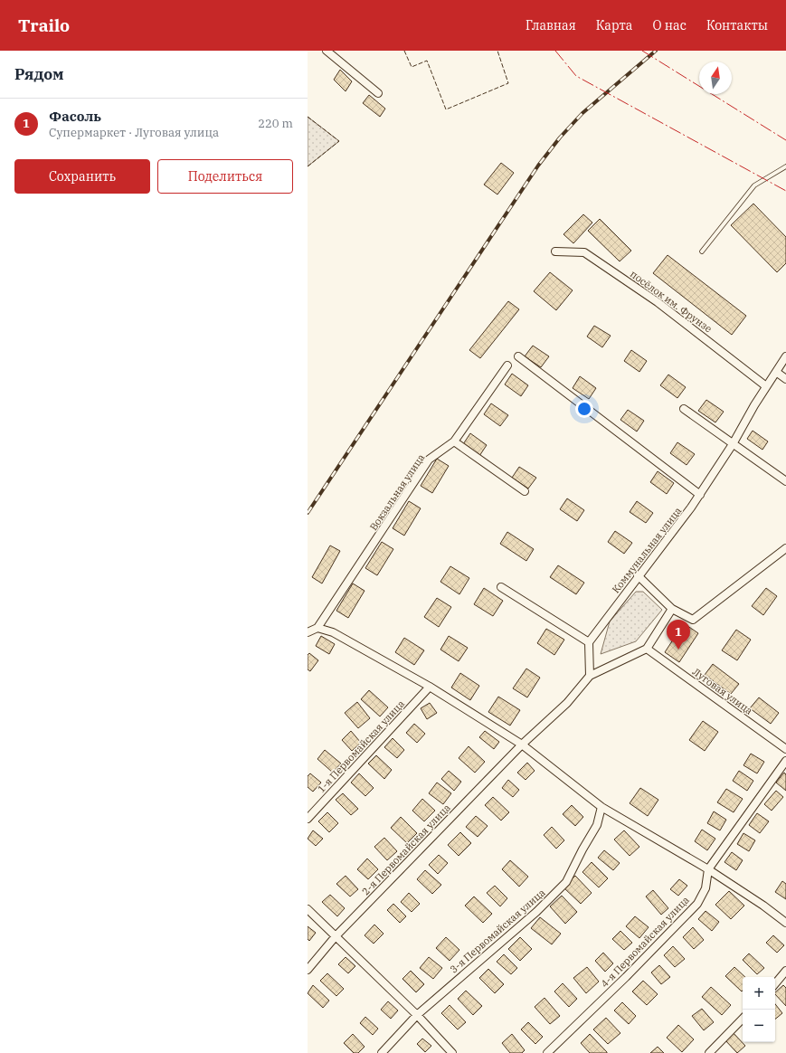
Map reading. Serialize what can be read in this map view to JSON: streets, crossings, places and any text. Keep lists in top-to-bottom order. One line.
{"streets":{"street":["посёлок им. Фрунзе","Вокзальная улица","Коммунальная улица","Луговая улица","1-я Первомайская улица","2-я Первомайская улица","3-я Первомайская улица","4-я Первомайская улица"]},"crossings":[["посёлок им. Фрунзе","Коммунальная улица"]],"north":"top","page":{"header":"Trailo","nav":["Главная","Карта","О нас","Контакты"],"heading":"Рядом","list":[{"mark":"1","name":"Фасоль","note":"Супермаркет · Луговая улица","value":"220 m"}],"buttons":["Сохранить","Поделиться"],"pins":"1","map_buttons":["+","−"]}}
